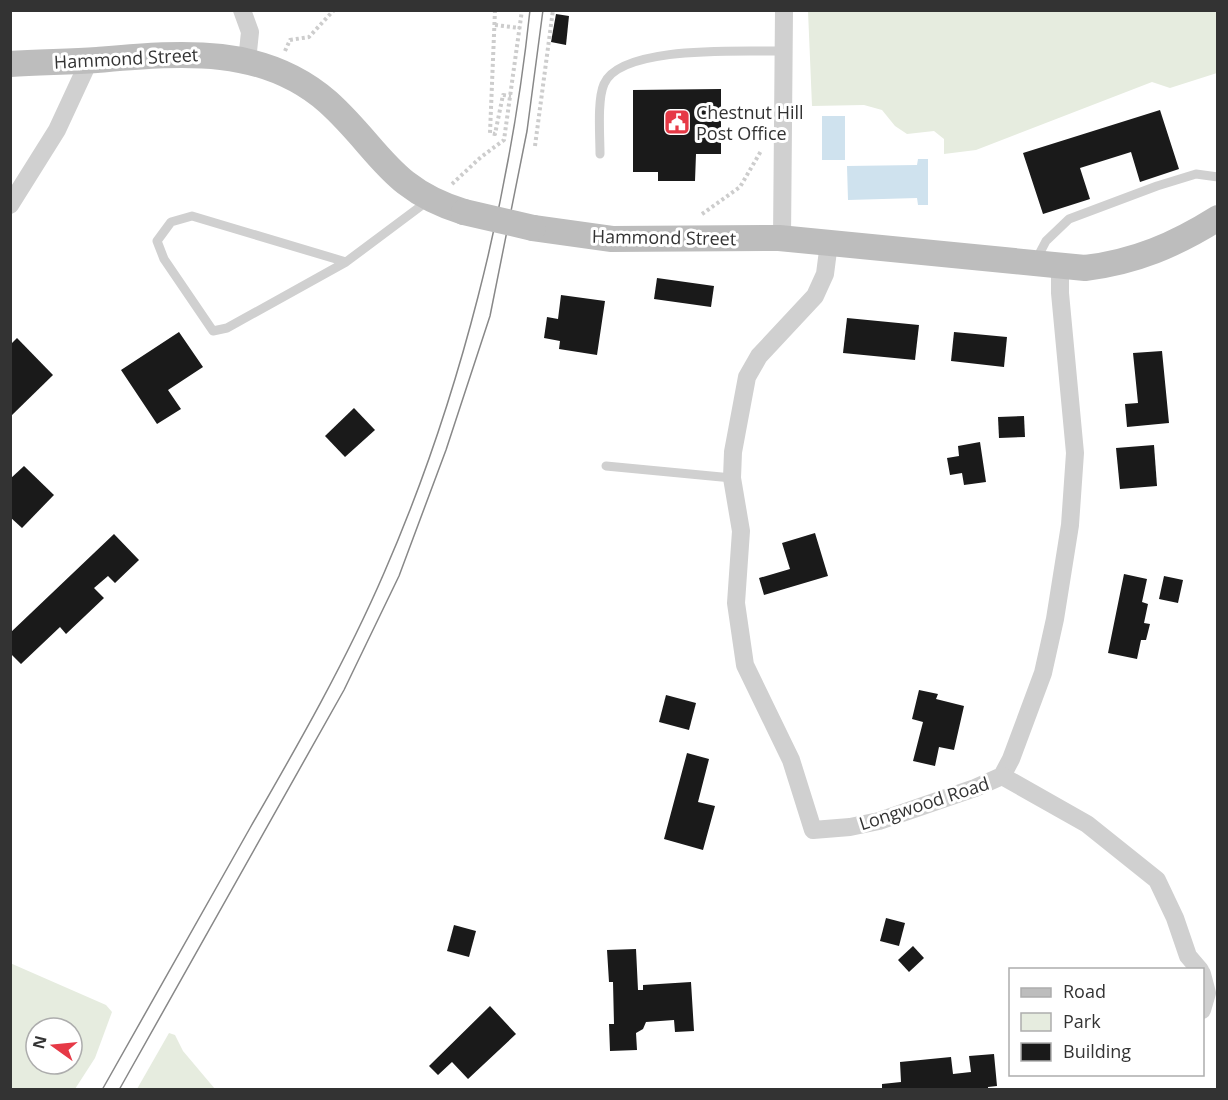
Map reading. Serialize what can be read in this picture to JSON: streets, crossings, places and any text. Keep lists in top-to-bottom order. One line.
{"streets":{"street":["Hammond Street","Longwood Road"]},"crossings":[["Hammond Street","Longwood Road"]],"places":{"public building":["Chestnut Hill Post Office"]},"legend":["Road","Park","Building"],"north":"left"}
